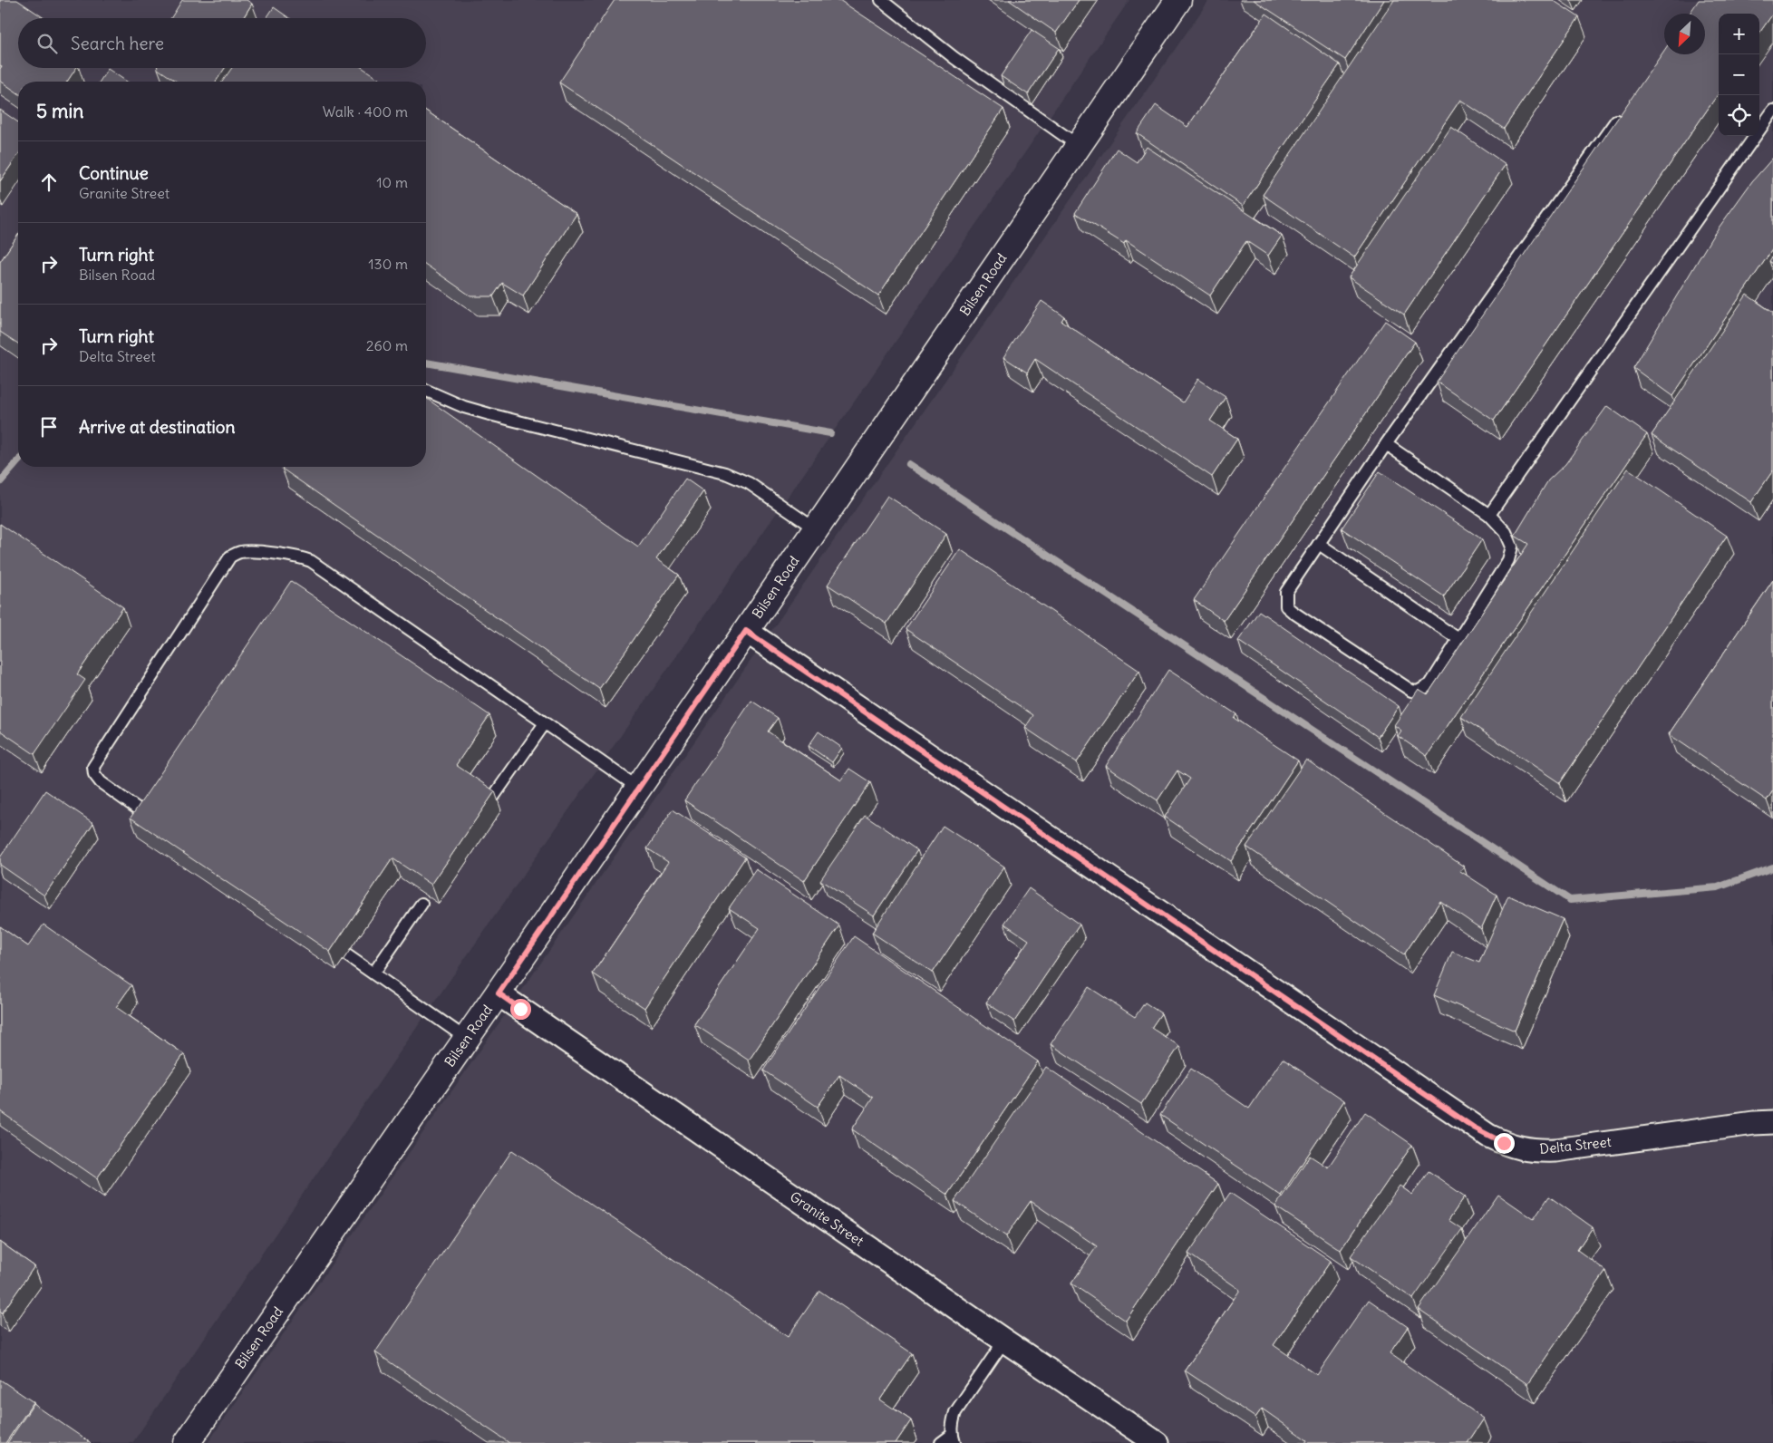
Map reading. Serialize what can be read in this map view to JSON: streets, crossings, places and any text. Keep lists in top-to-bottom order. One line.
{"streets":{"street":["Bilsen Road","Delta Street","Granite Street"]},"crossings":[["Bilsen Road","Delta Street"],["Bilsen Road","Granite Street"]],"north":"bottom left","page":{"map_buttons":["+","−"],"search":"Search here","heading":["5 min","Walk · 400 m"],"list":[["Continue","Granite Street","10 m"],["Turn right","Bilsen Road","130 m"],["Turn right","Delta Street","260 m"],"Arrive at destination"]}}
